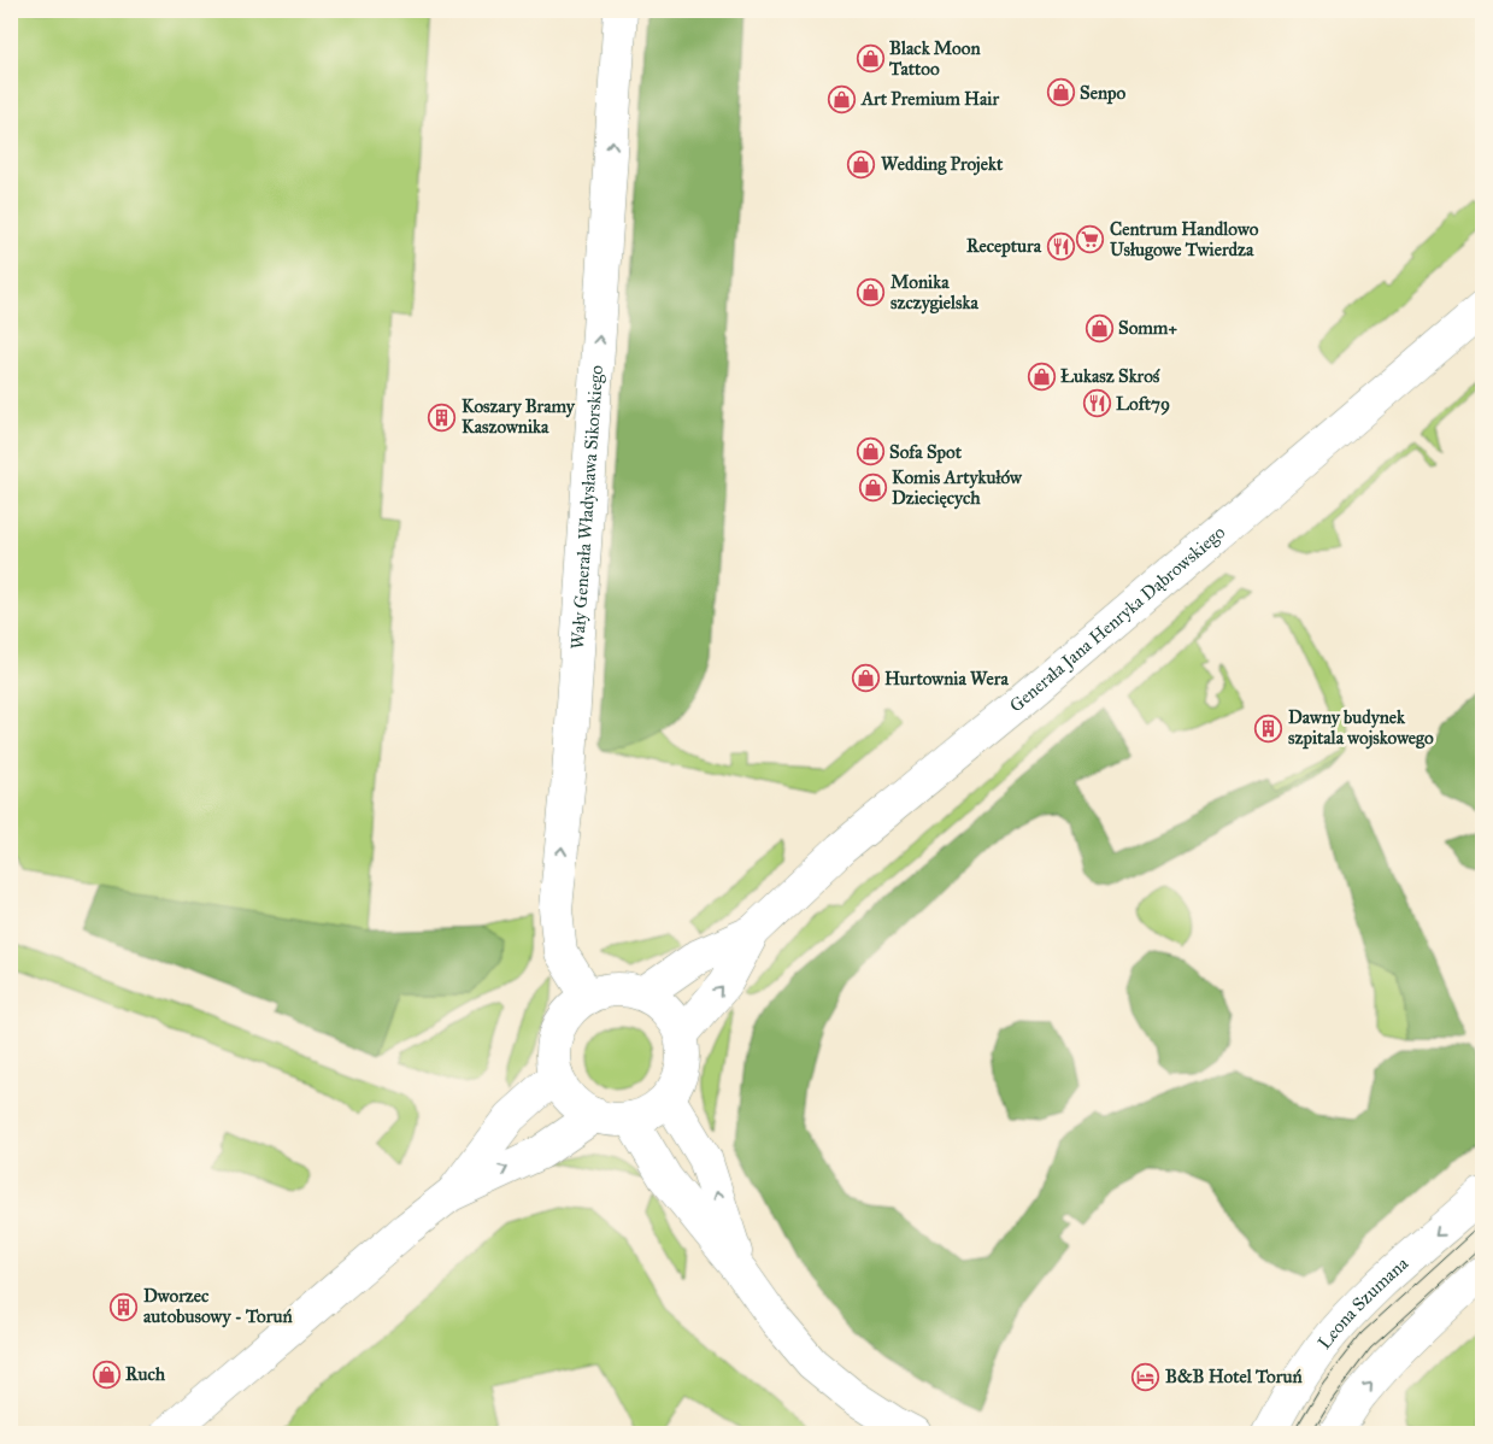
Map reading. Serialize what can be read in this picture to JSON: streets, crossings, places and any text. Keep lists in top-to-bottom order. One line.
{"streets":{"street":["Wały Generała Władysława Sikorskiego","Generała Jana Henryka Dąbrowskiego","Leona Szumana"]},"crossings":[["Wały Generała Władysława Sikorskiego","Generała Jana Henryka Dąbrowskiego"]],"one_way":["Wały Generała Władysława Sikorskiego"],"places":{"shop":["Black Moon Tattoo","Senpo","Art Premium Hair","Wedding Projekt","Monika szczygielska","Somm+","Łukasz Skroś","Sofa Spot","Komis Artykułów Dziecięcych","Hurtownia Wera","Ruch"],"supermarket":["Centrum Handlowo Usługowe Twierdza"],"restaurant":["Receptura","Loft79"],"building":["Koszary Bramy Kaszownika","Dawny budynek szpitala wojskowego","Dworzec autobusowy - Toruń"],"hotel":["B&B Hotel Toruń"]}}
